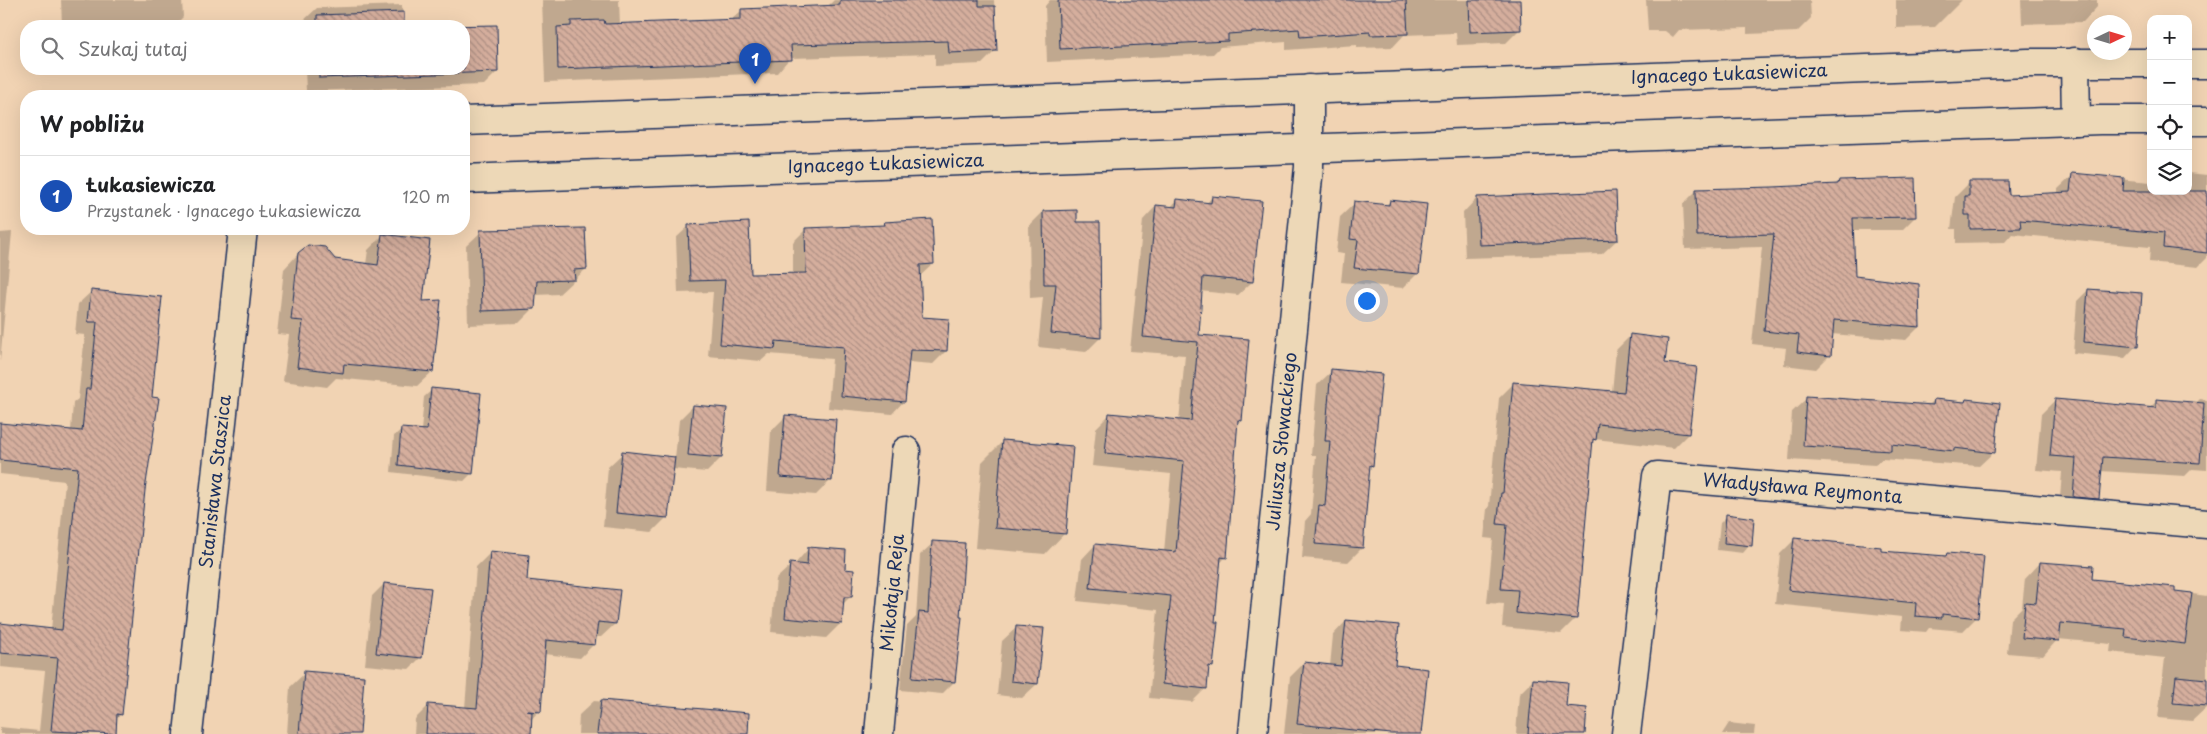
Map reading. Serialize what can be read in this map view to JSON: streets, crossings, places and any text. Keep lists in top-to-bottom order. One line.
{"streets":{"street":["Ignacego Łukasiewicza","Juliusza Słowackiego","Stanisława Staszica","Władysława Reymonta","Mikołaja Reja"]},"crossings":[["Ignacego Łukasiewicza","Juliusza Słowackiego"]],"north":"right","page":{"map_buttons":["+","−"],"search":"Szukaj tutaj","pins":"1","heading":"W pobliżu","list":[{"mark":"1","name":"Łukasiewicza","note":"Przystanek · Ignacego Łukasiewicza","value":"120 m"}]}}
